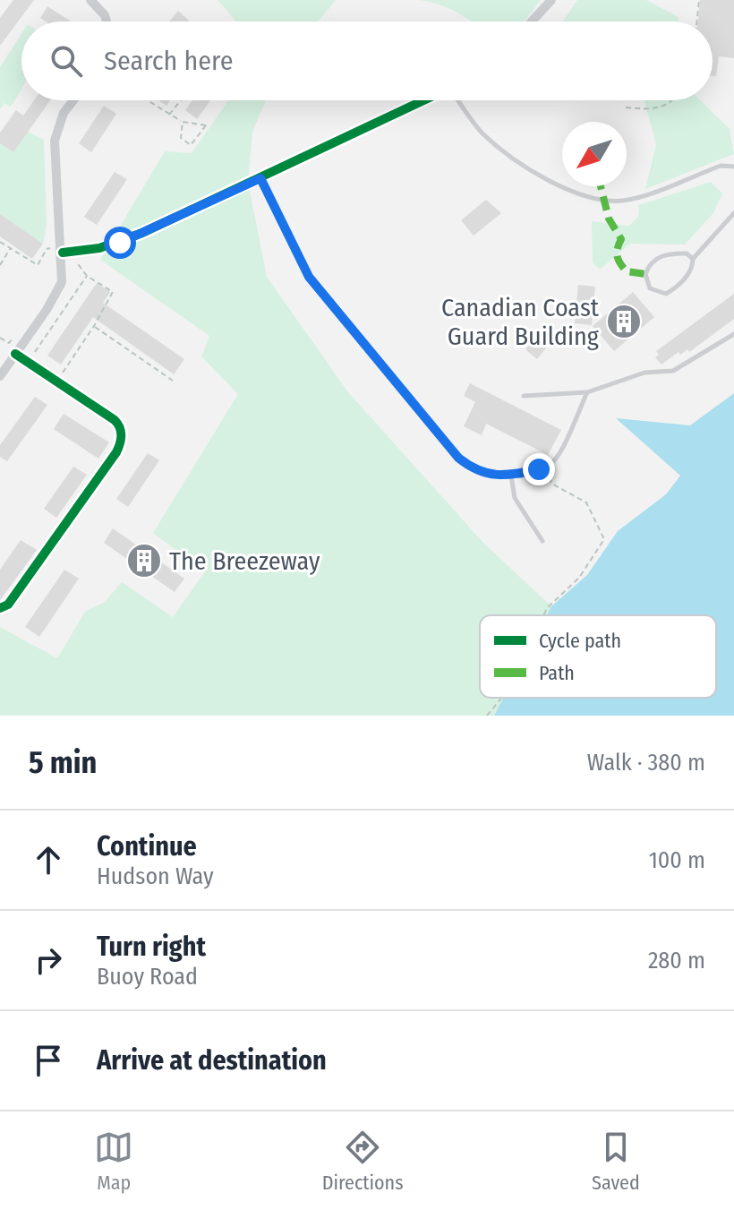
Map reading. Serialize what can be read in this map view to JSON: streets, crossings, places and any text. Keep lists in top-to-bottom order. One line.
{"places":{"building":["Canadian Coast Guard Building","The Breezeway"]},"legend":["Cycle path","Path"],"north":"bottom left","page":{"search":"Search here","heading":["5 min","Walk · 380 m"],"list":[["Continue","Hudson Way","100 m"],["Turn right","Buoy Road","280 m"],"Arrive at destination"],"nav":["Map","Directions","Saved"]}}
